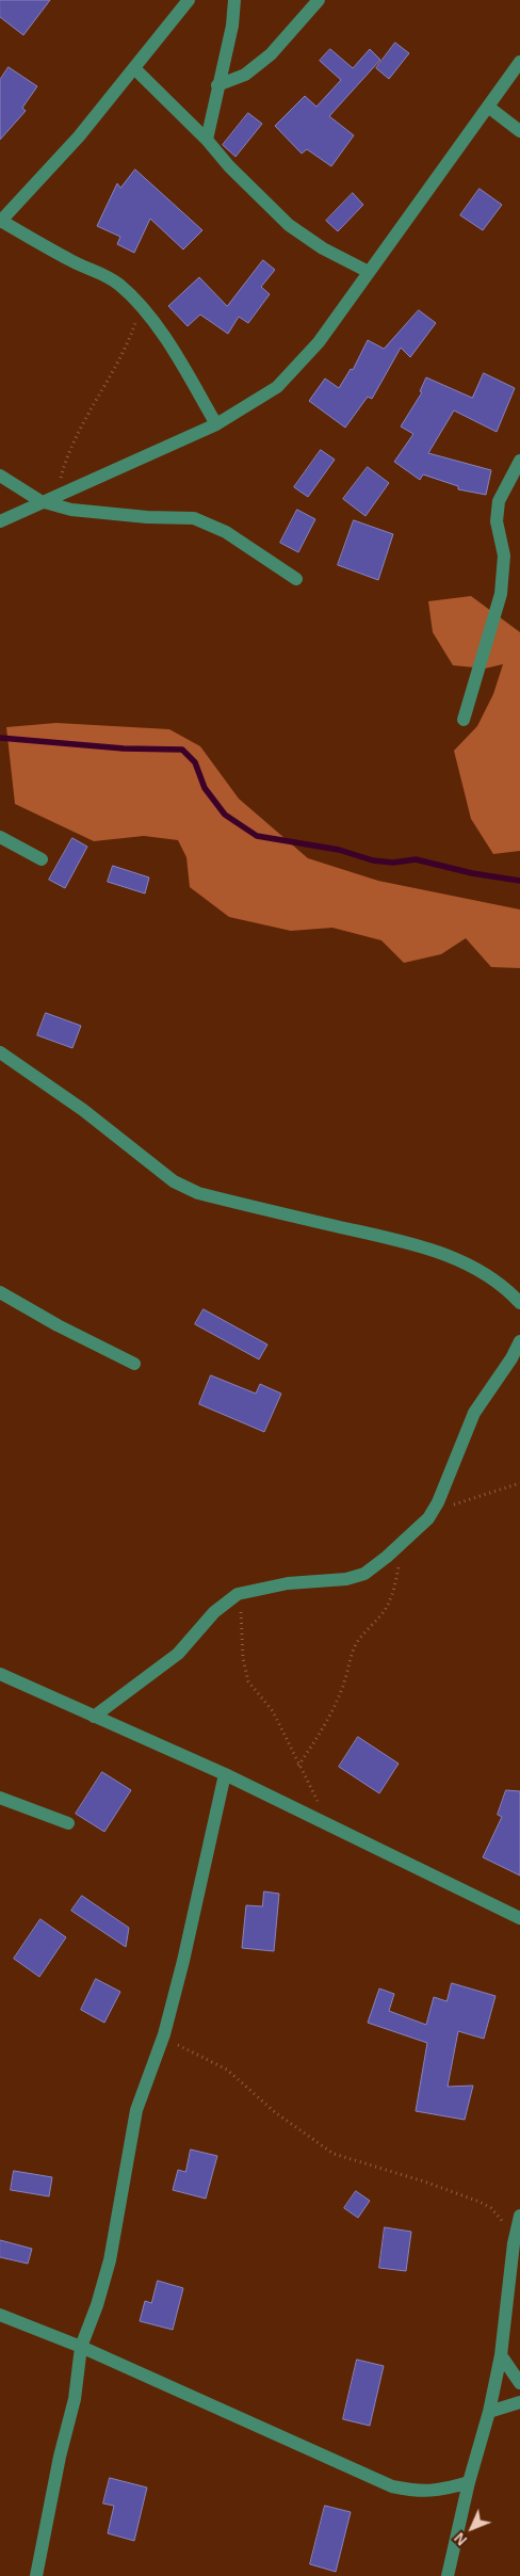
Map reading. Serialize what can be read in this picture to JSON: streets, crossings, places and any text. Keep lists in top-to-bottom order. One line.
{"north":"bottom left"}
